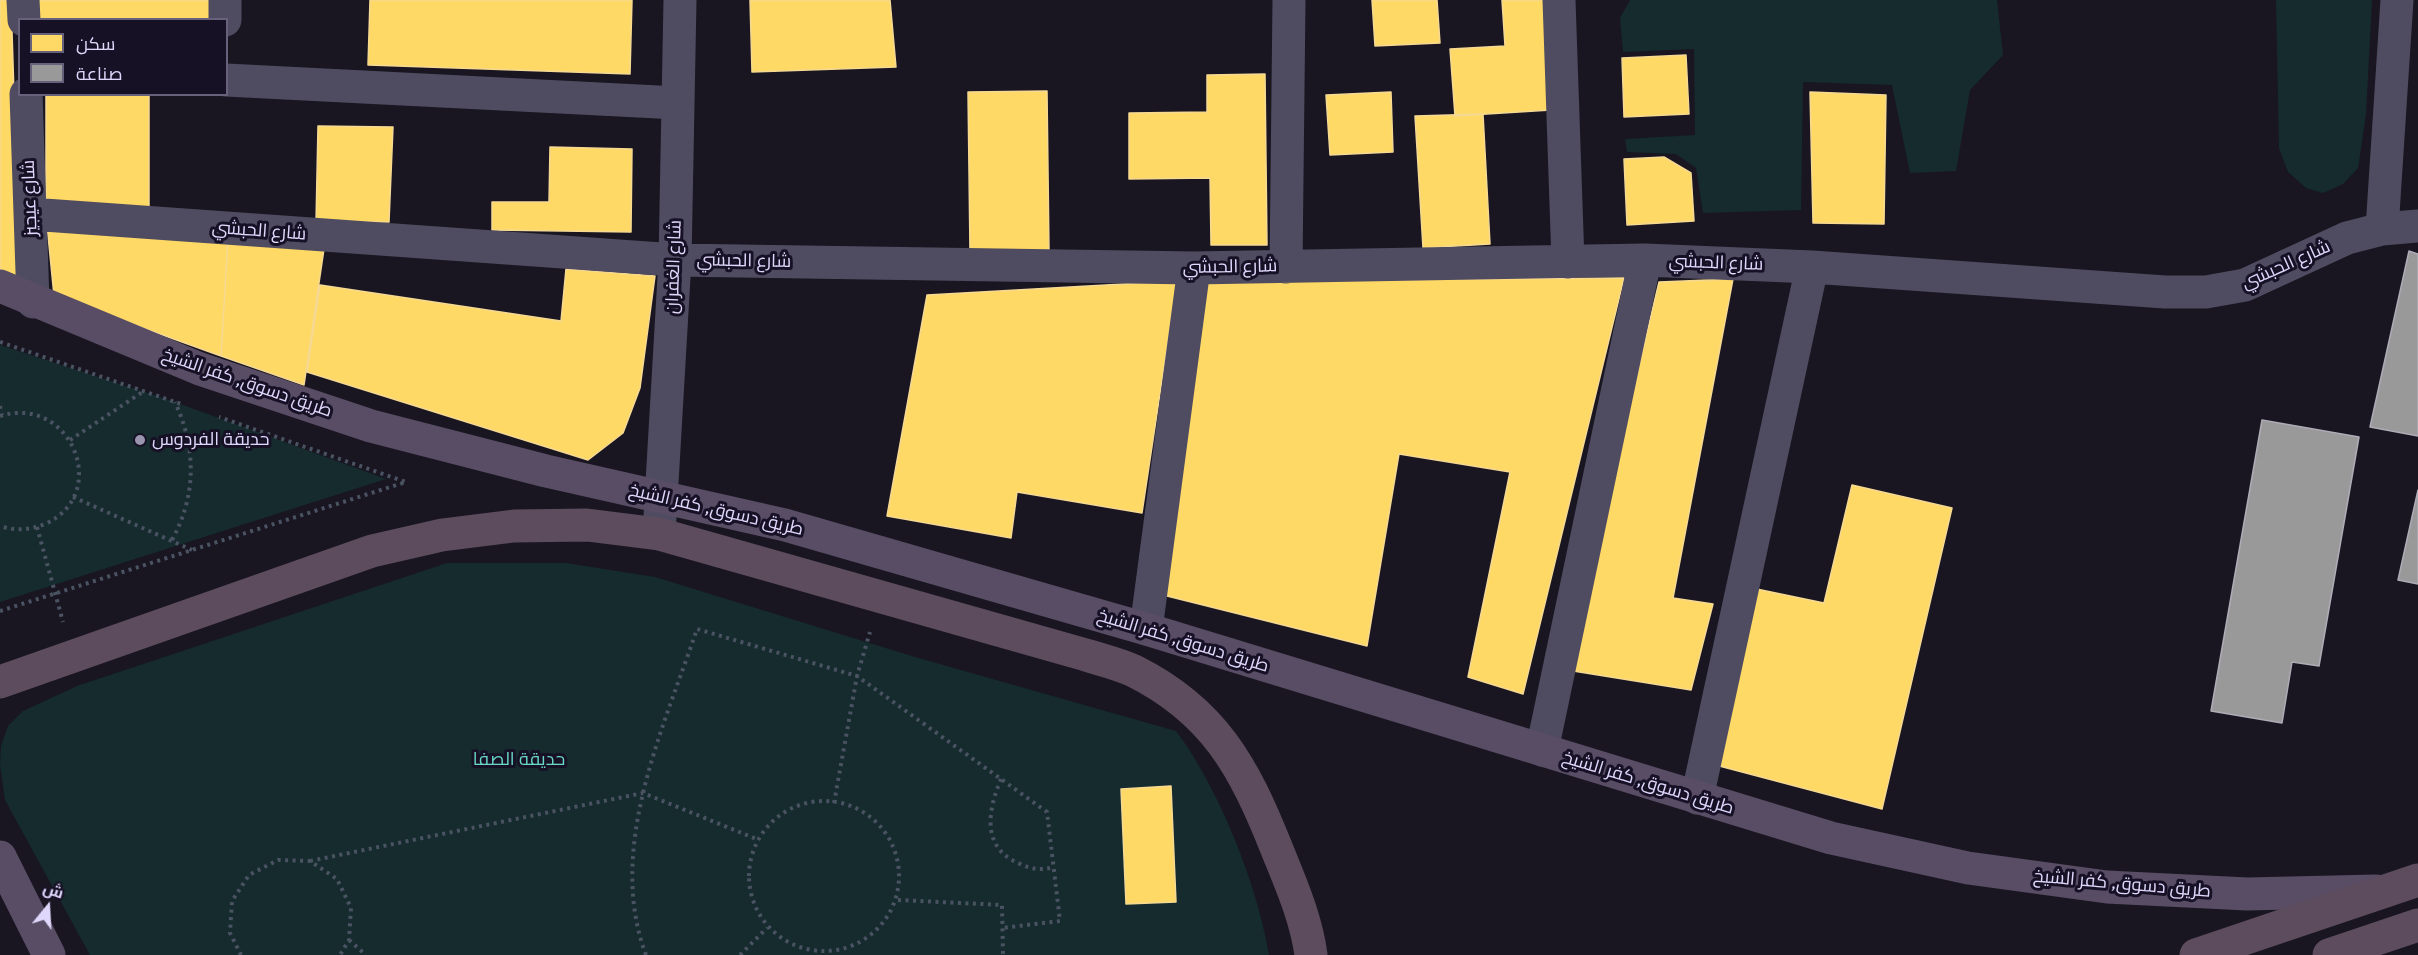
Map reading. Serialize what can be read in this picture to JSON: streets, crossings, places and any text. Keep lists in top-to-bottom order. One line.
{"streets":{"main road":["طريق دسوق, كفر الشيخ"],"street":["شارع عيجيز","شارع الحبشي","شارع الغفران"]},"crossings":[["شارع عيجيز","شارع الحبشي"],["شارع عيجيز","طريق دسوق, كفر الشيخ"],["شارع الحبشي","شارع الغفران"],["شارع الغفران","طريق دسوق, كفر الشيخ"]],"parks":["حديقة الصفا"],"places":["حديقة الفردوس"],"legend":["سكن","صناعة"],"north":"top"}
